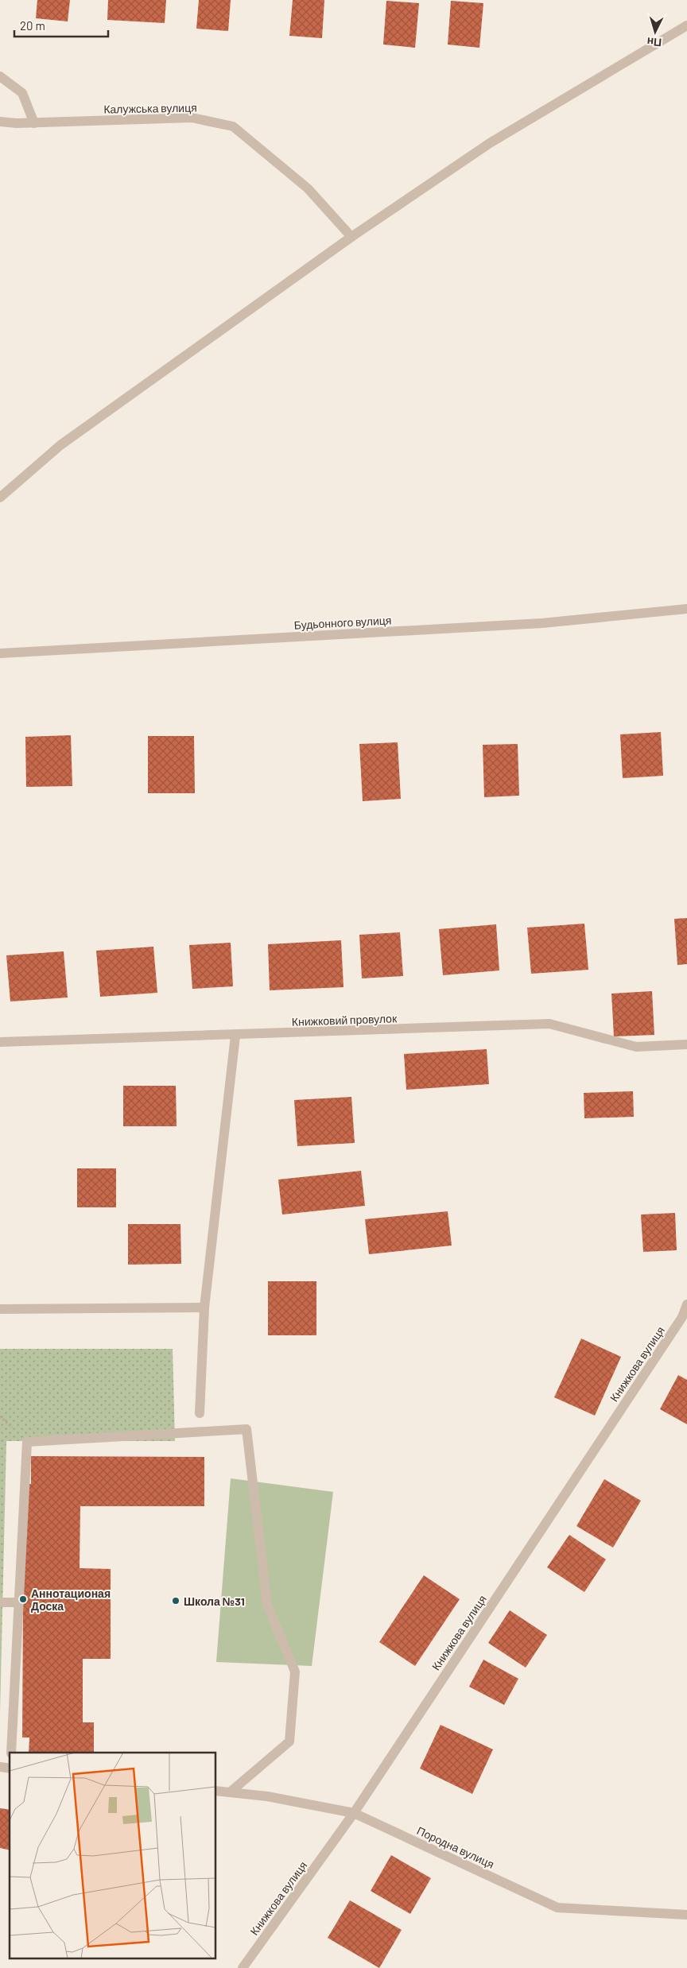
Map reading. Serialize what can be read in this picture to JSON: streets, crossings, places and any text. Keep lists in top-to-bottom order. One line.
{"streets":{"street":["Калужська вулиця","Будьонного вулиця","Книжковий провулок","Книжкова вулиця","Породна вулиця"]},"crossings":[["Книжкова вулиця","Породна вулиця"]],"places":["Аннотационая Доска","Школа №31"],"scale_bar":"20 m","north":"bottom"}
